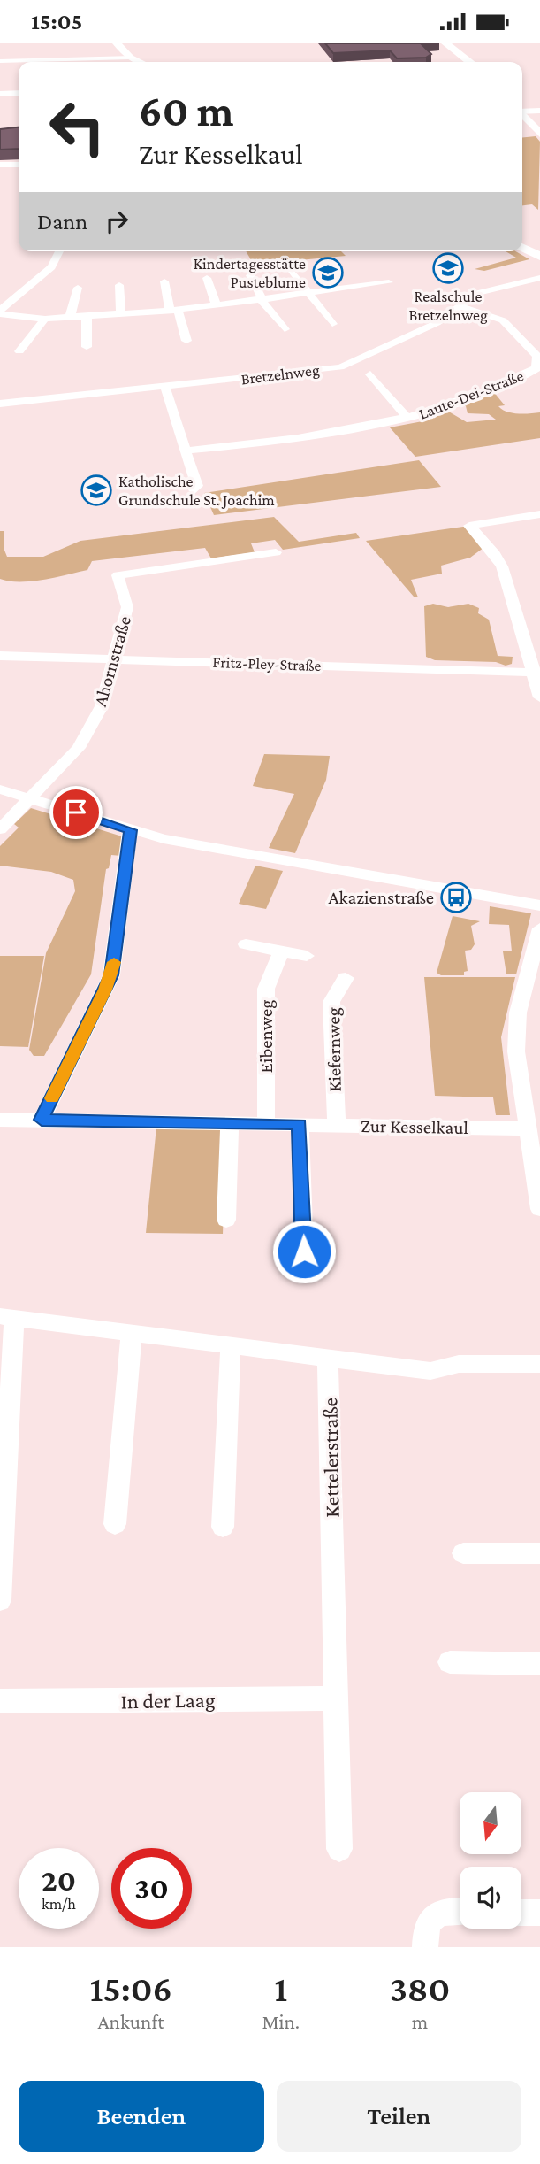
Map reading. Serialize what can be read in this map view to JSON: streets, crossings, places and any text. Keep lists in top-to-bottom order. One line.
{"streets":{"street":["Bretzelnweg","Laute-Dei-Straße","Ahornstraße","Fritz-Pley-Straße","Eibenweg","Kiefernweg","Zur Kesselkaul","Kettelerstraße","In der Laag"]},"crossings":[["Bretzelnweg","Laute-Dei-Straße"],["Ahornstraße","Fritz-Pley-Straße"],["Eibenweg","Zur Kesselkaul"],["Kiefernweg","Zur Kesselkaul"],["Kettelerstraße","In der Laag"]],"places":{"school or university":["Realschule Bretzelnweg","Kindertagesstätte Pusteblume","Katholische Grundschule St. Joachim"],"bus stop":["Akazienstraße"]},"north":"bottom","page":{"status":"15:05","turn":["60 m","Zur Kesselkaul"],"then":"Dann","speed":"20 km/h","limit":"30","eta":["15:06","Ankunft","1","Min.","380","m"],"buttons":["Beenden","Teilen"]}}
